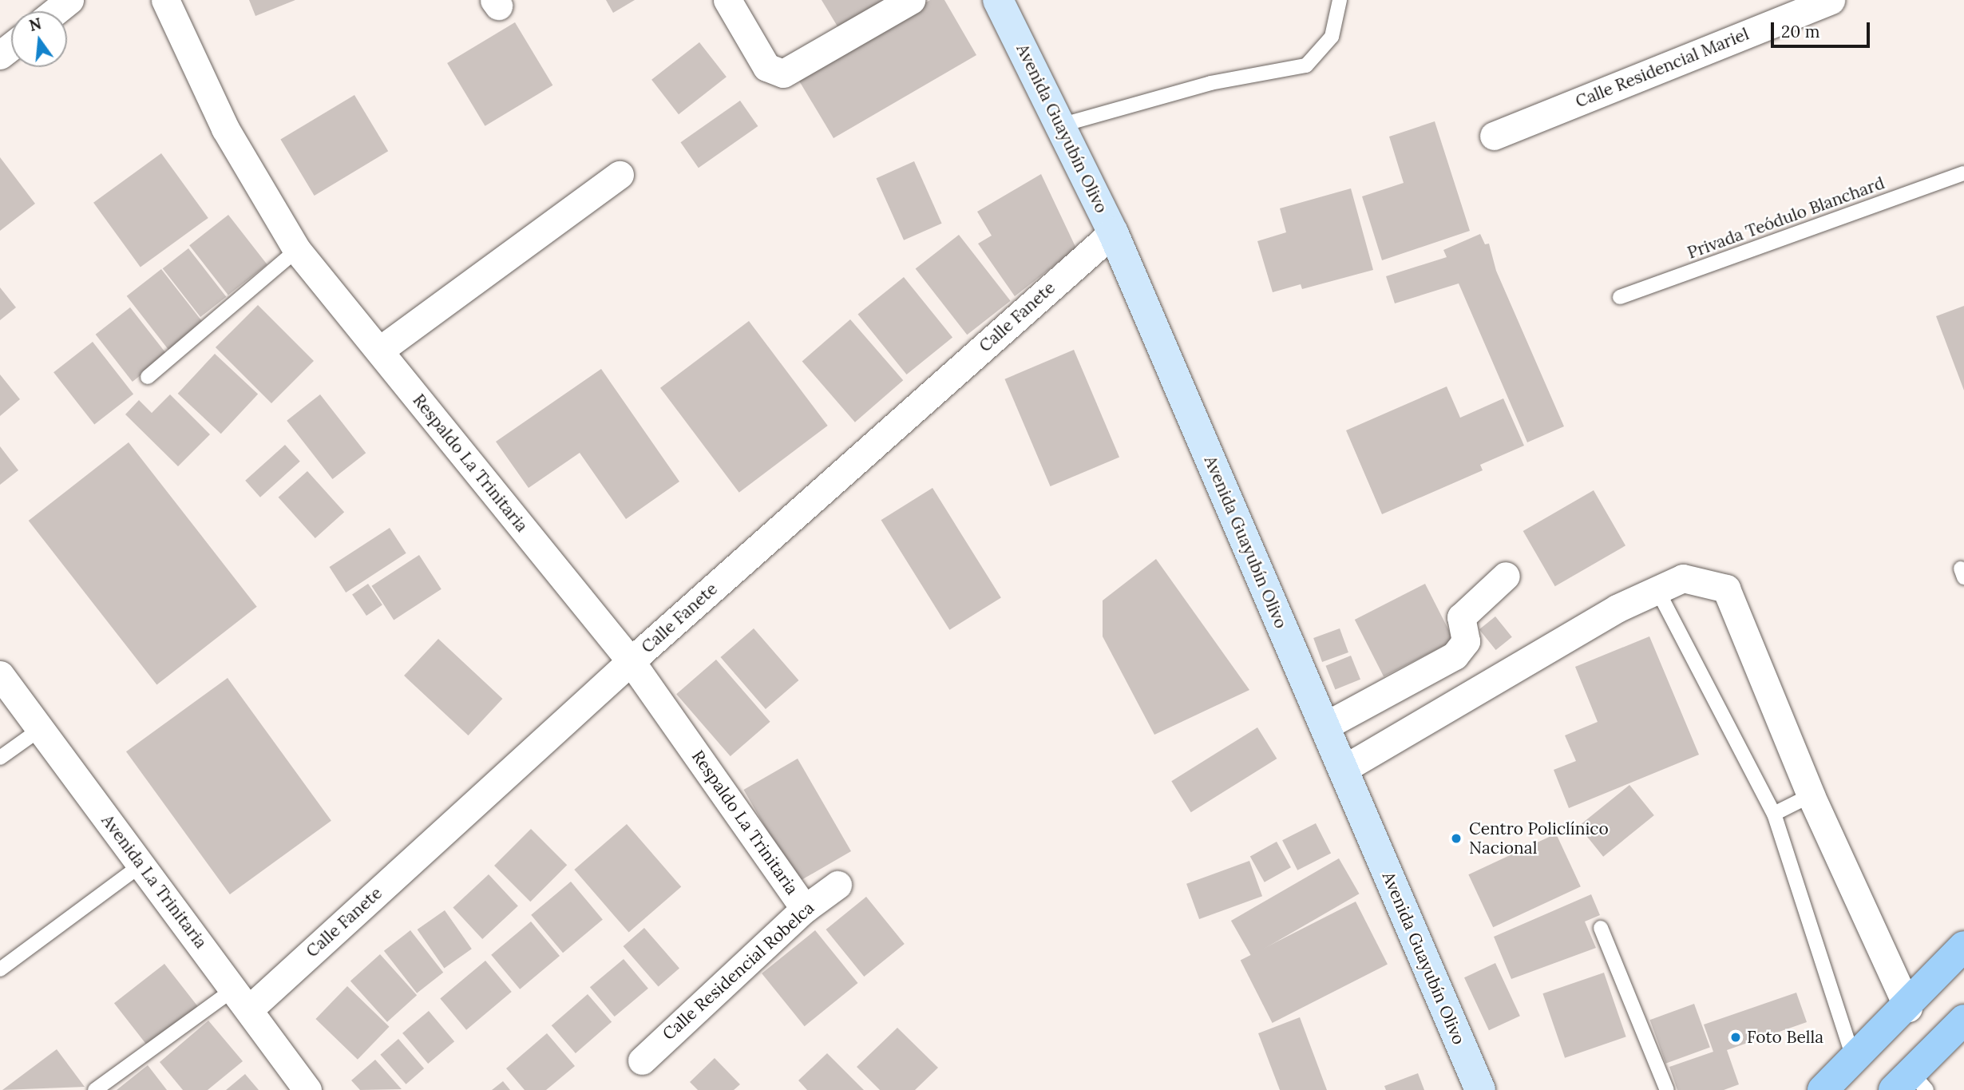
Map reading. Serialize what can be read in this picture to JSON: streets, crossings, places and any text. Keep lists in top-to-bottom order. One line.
{"streets":{"main road":["Avenida Guayubín Olivo"],"street":["Calle Residencial Mariel","Calle Fanete","Respaldo La Trinitaria","Avenida La Trinitaria","Calle Residencial Robelca"],"lane":["Privada Teódulo Blanchard"]},"crossings":[["Avenida Guayubín Olivo","Calle Fanete"],["Calle Fanete","Respaldo La Trinitaria"],["Calle Fanete","Avenida La Trinitaria"],["Respaldo La Trinitaria","Calle Residencial Robelca"]],"places":["Centro Policlínico Nacional","Foto Bella"],"scale_bar":"20 m","north":"top"}
